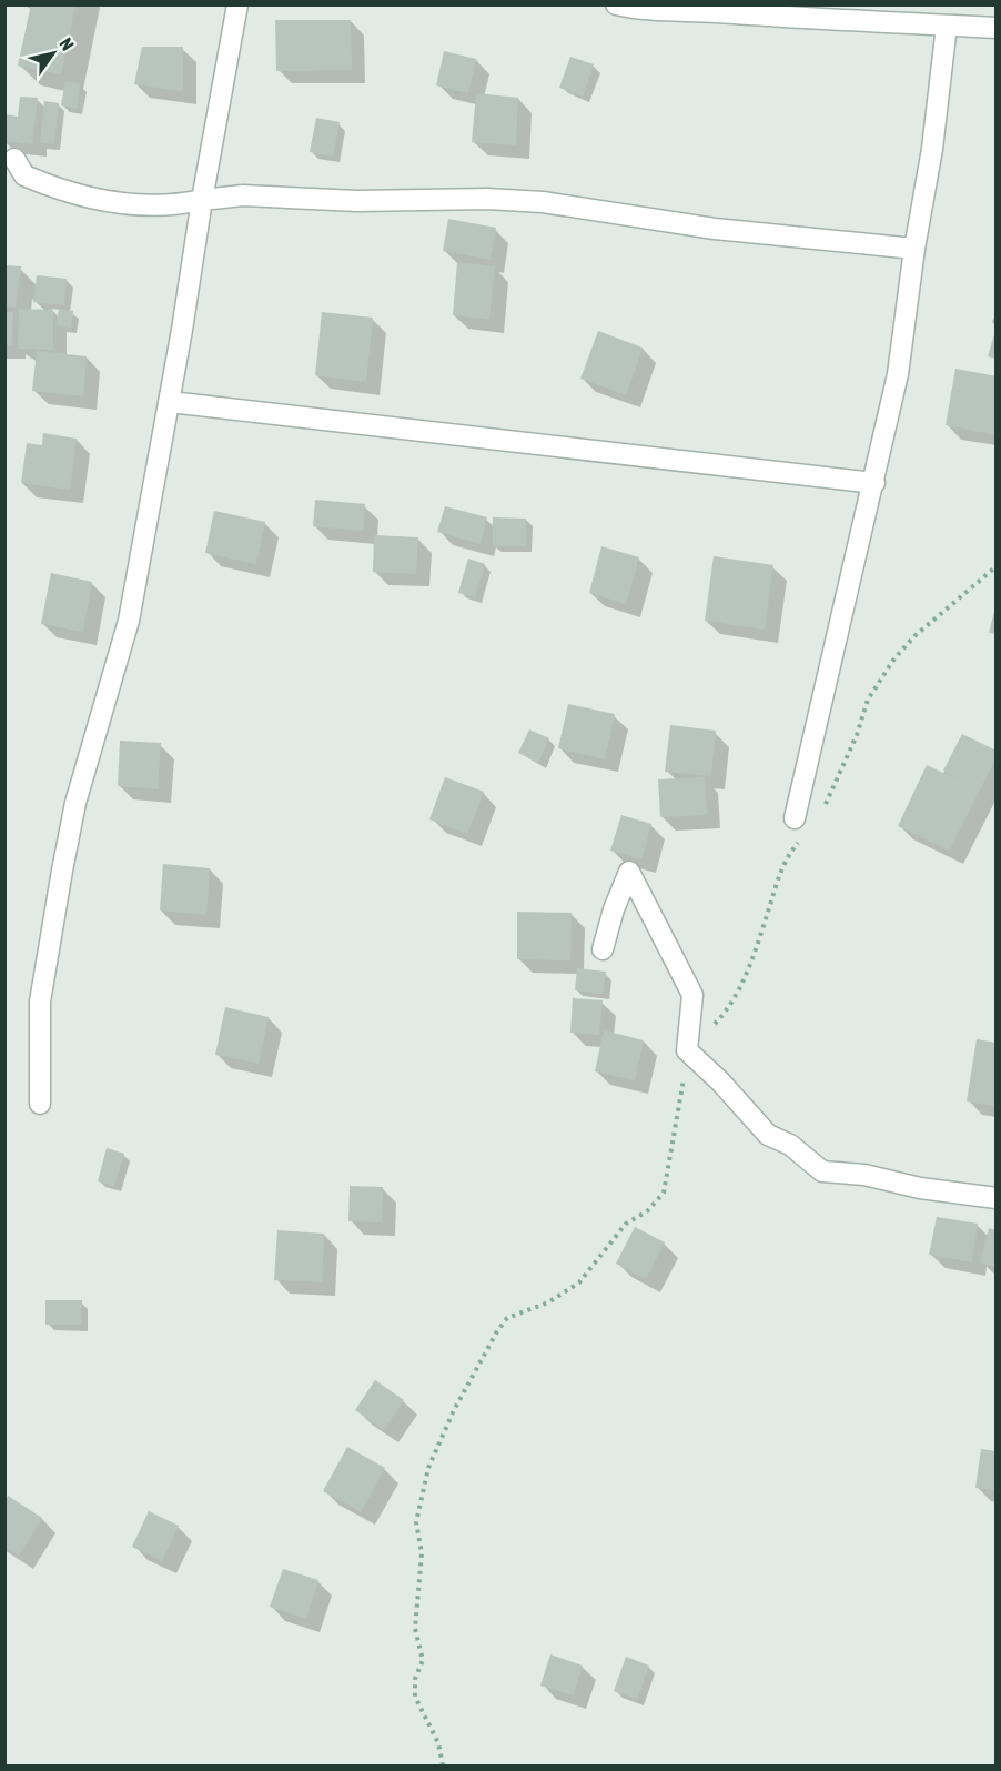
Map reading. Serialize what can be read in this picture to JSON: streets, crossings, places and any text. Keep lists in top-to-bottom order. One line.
{"north":"top right"}
